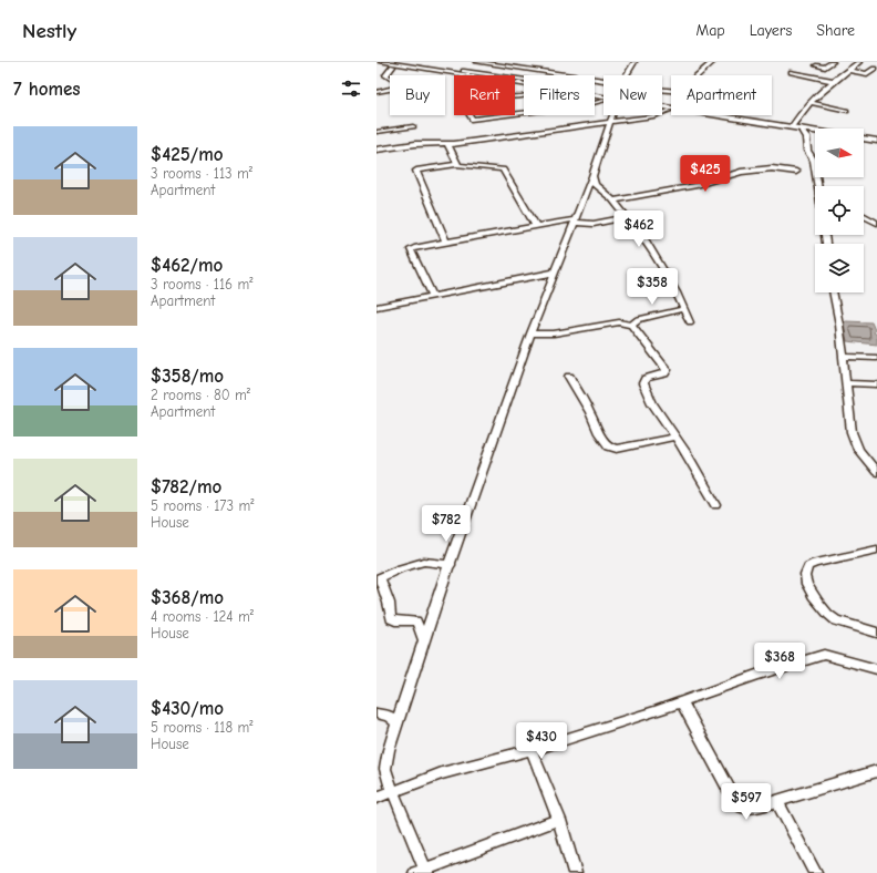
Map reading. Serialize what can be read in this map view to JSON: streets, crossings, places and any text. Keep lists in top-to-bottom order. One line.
{"north":"right","page":{"header":"Nestly","nav":["Map","Layers","Share"],"heading":"7 homes","chip":["Buy","Rent","Filters","New","Apartment"],"list":[{"name":"$425/mo","note":"3 rooms · 113 m² · Apartment"},{"name":"$462/mo","note":"3 rooms · 116 m² · Apartment"},{"name":"$358/mo","note":"2 rooms · 80 m² · Apartment"},{"name":"$782/mo","note":"5 rooms · 173 m² · House"},{"name":"$368/mo","note":"4 rooms · 124 m² · House"},{"name":"$430/mo","note":"5 rooms · 118 m² · House"}],"price":["$425","$462","$358","$782","$368","$430","$597"]}}
